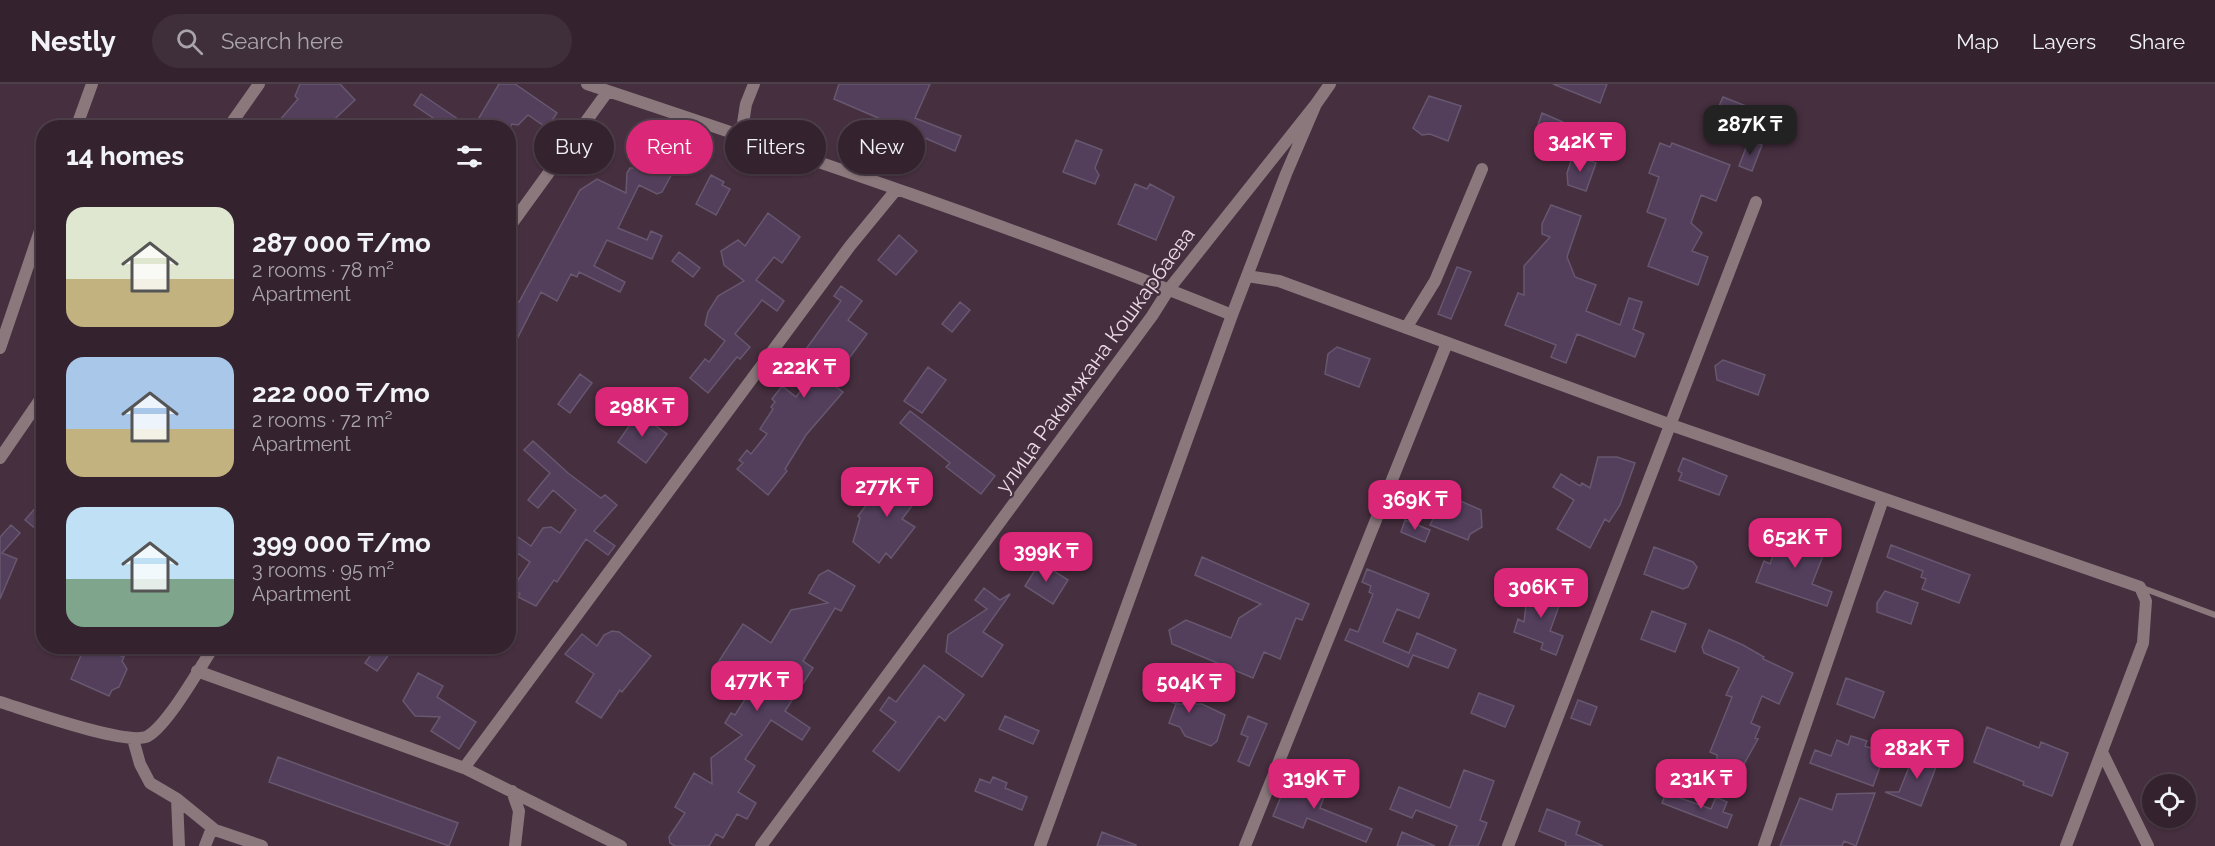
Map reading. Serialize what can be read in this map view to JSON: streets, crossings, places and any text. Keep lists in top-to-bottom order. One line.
{"streets":{"street":["улица Ракымжана Кошкарбаева"]},"page":{"header":"Nestly","search":"Search here","nav":["Map","Layers","Share"],"price":["287K ₸","342K ₸","222K ₸","298K ₸","277K ₸","369K ₸","652K ₸","399K ₸","306K ₸","477K ₸","504K ₸","282K ₸","319K ₸","231K ₸"],"chip":["Buy","Rent","Filters","New"],"heading":"14 homes","list":[{"name":"287 000 ₸/mo","note":"2 rooms · 78 m² · Apartment"},{"name":"222 000 ₸/mo","note":"2 rooms · 72 m² · Apartment"},{"name":"399 000 ₸/mo","note":"3 rooms · 95 m² · Apartment"}]}}
